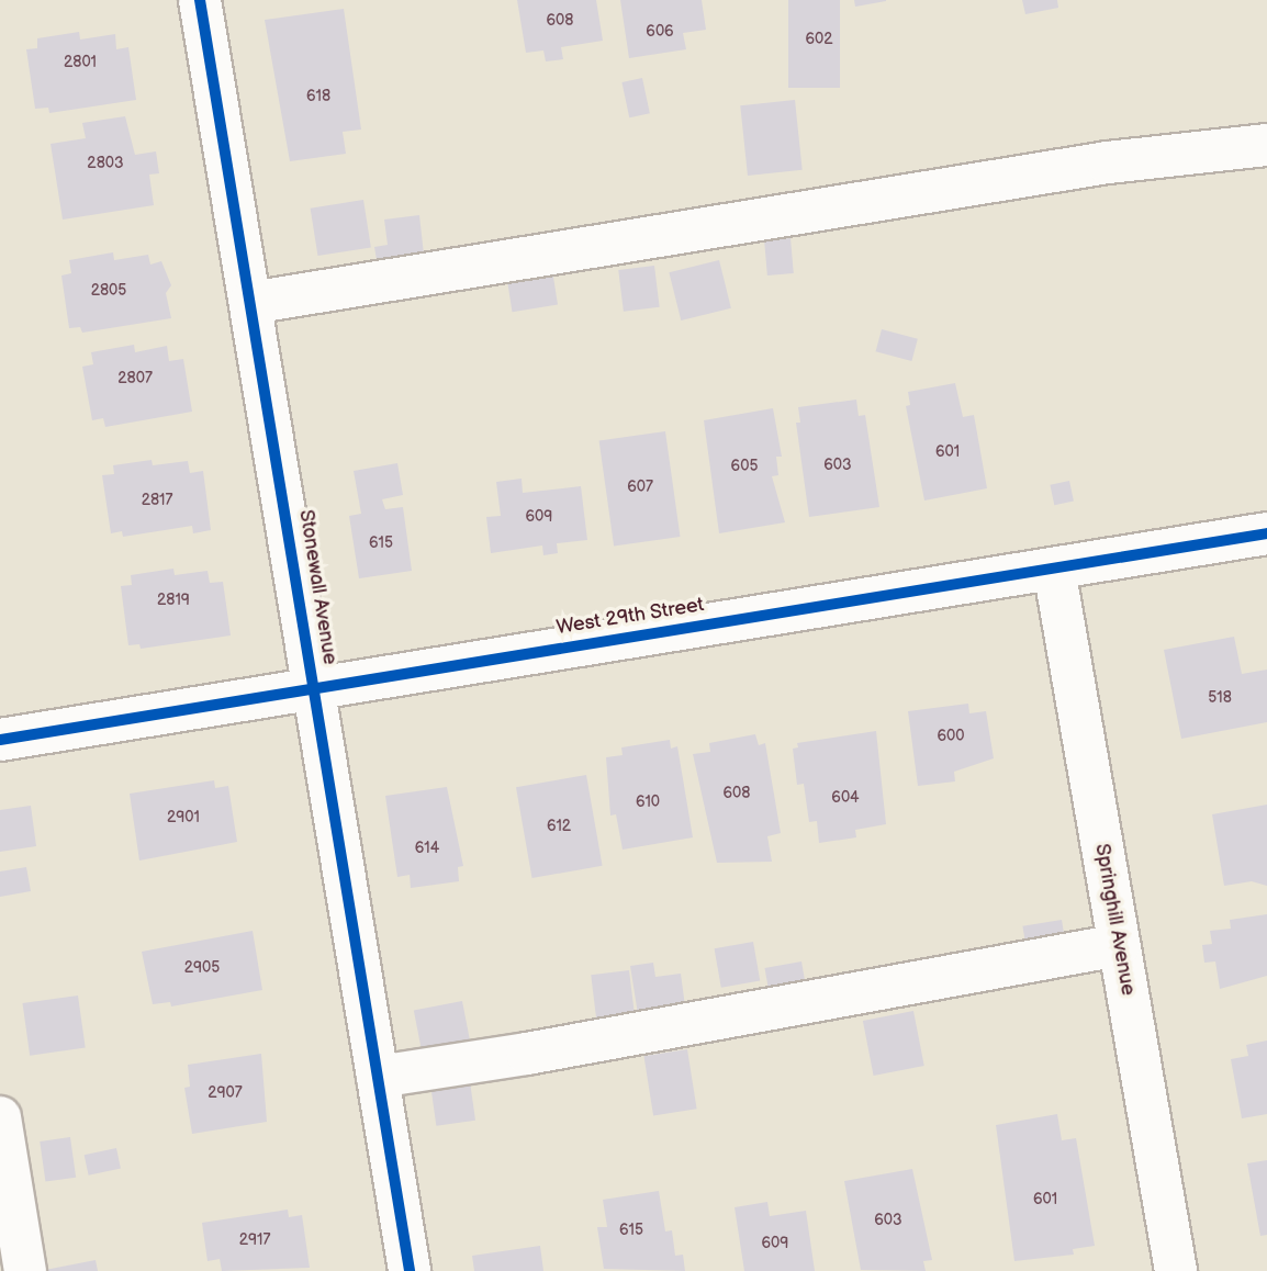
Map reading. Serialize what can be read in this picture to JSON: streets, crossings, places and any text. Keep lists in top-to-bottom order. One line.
{"streets":{"street":["Stonewall Avenue","West 29th Street","Springhill Avenue"]},"crossings":[["Stonewall Avenue","West 29th Street"],["West 29th Street","Springhill Avenue"]],"house_numbers":["608","606","602","2801","618","2803","2805","2807","601","603","605","607","2817","609","615","2819","518","600","608","604","610","2901","612","614","2905","2907","601","603","615","2917","609"]}
